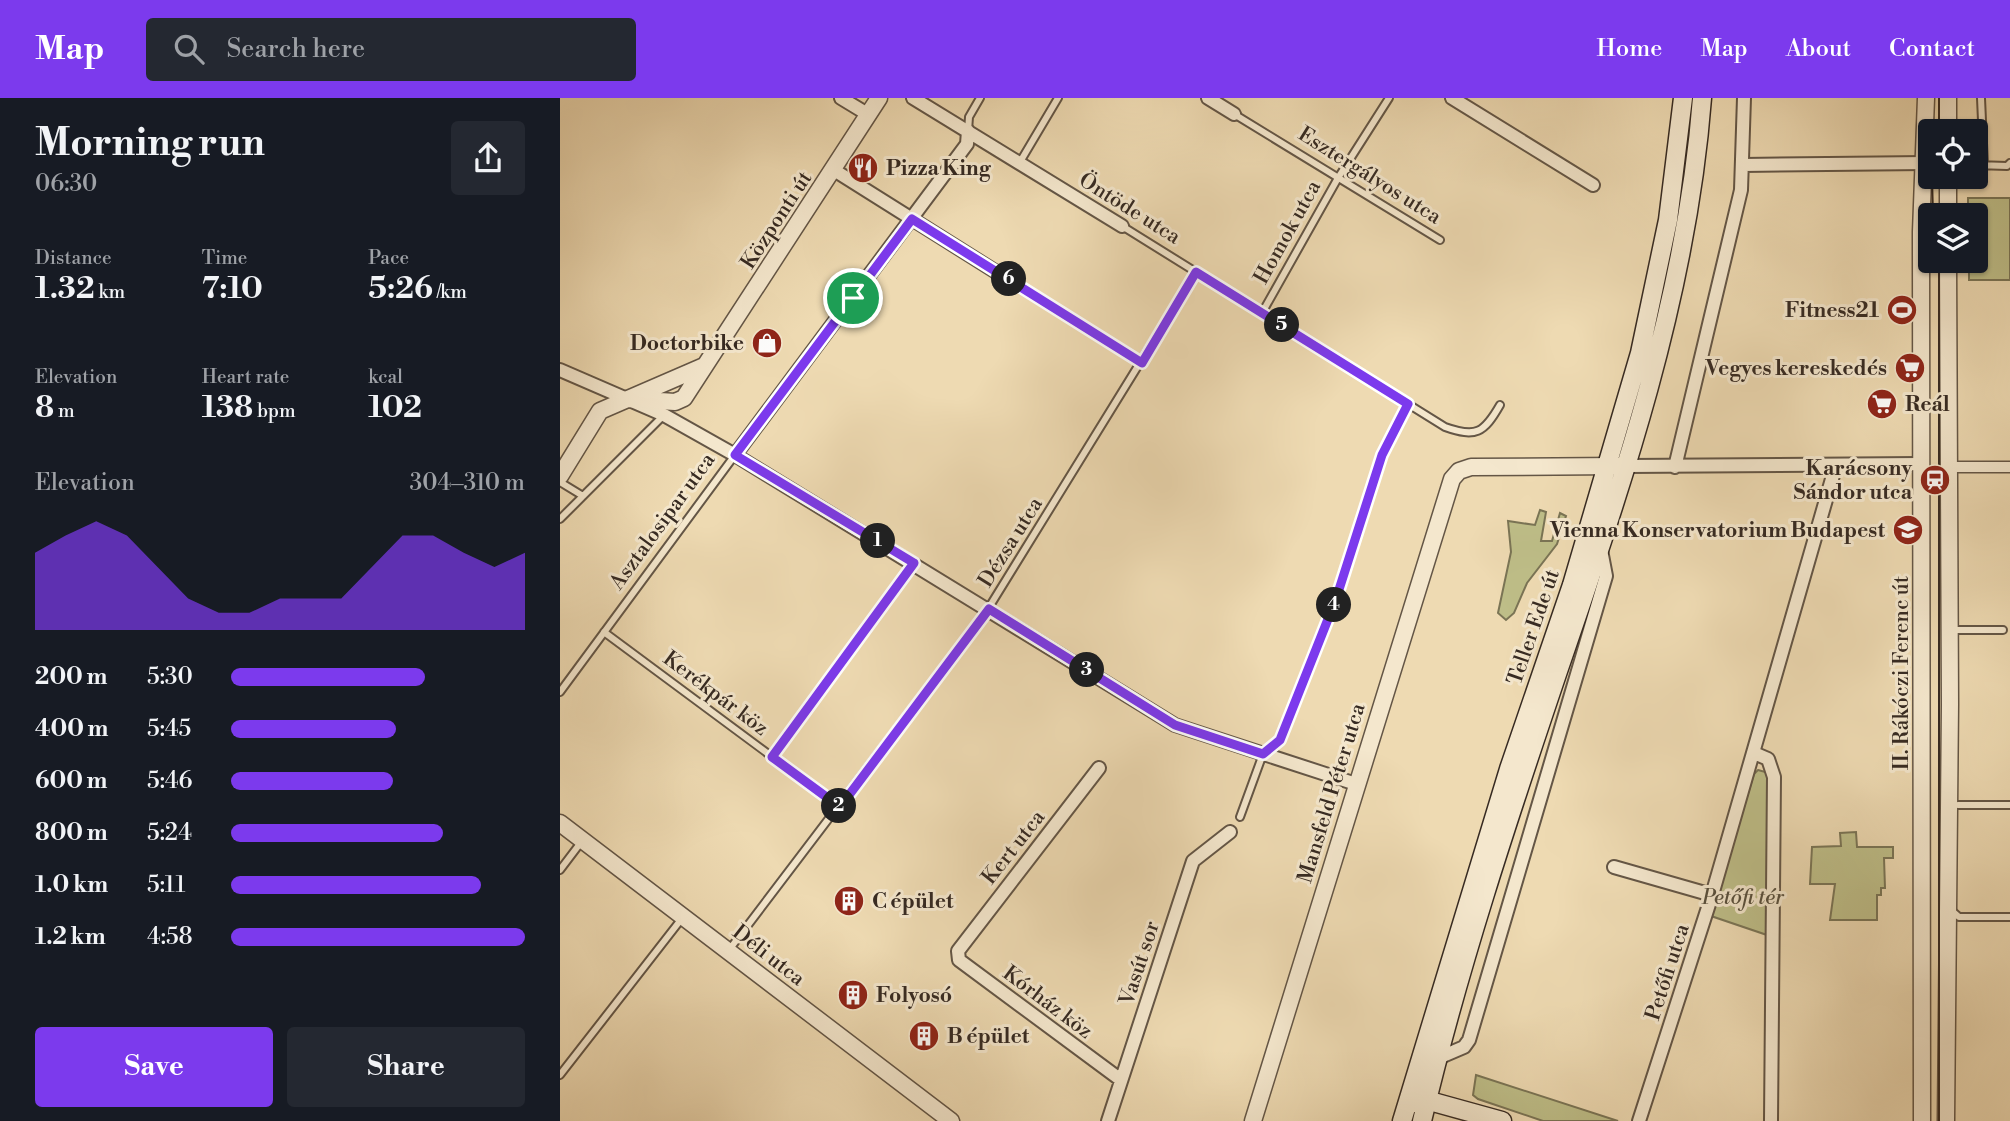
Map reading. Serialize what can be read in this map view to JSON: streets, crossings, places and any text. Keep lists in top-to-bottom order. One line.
{"streets":{"main road":["Teller Ede út"],"street":["Esztergályos utca","Öntöde utca","Központi út","Asztalosipar utca","II. Rákóczi Ferenc út","Mansfeld Péter utca","Kert utca","Déli utca","Vasút sor","Petőfi utca","Kórház köz"],"lane":["Homok utca","Dézsa utca","Kerékpár köz"]},"crossings":[["Esztergályos utca","Homok utca"],["Öntöde utca","Homok utca"],["Öntöde utca","Asztalosipar utca"],["Öntöde utca","Dézsa utca"],["Asztalosipar utca","Kerékpár köz"],["Dézsa utca","Kerékpár köz"],["Dézsa utca","Déli utca"],["Teller Ede út","Mansfeld Péter utca"],["Kert utca","Kórház köz"],["Vasút sor","Kórház köz"]],"parks":["Petőfi tér"],"places":{"restaurant":["Pizza King"],"sports":["Fitness21"],"shop":["Doctorbike"],"supermarket":["Vegyes kereskedés","Reál"],"station":["Karácsony Sándor utca"],"school or university":["Vienna Konservatorium Budapest"],"building":["C épület","Folyosó","B épület"]},"page":{"header":"Map","search":"Search here","nav":["Home","Map","About","Contact"],"heading":["Morning run","06:30"],"stats":[["Distance","1.32 km"],["Time","7:10"],["Pace","5:26 /km"],["Elevation","8 m"],["Heart rate","138 bpm"],["kcal","102"]],"pins":["6","5","1","4","3","2"],"chart":["Elevation","304–310 m"],"list":[{"name":"200 m","note":"5:30"},{"name":"400 m","note":"5:45"},{"name":"600 m","note":"5:46"},{"name":"800 m","note":"5:24"},{"name":"1.0 km","note":"5:11"},{"name":"1.2 km","note":"4:58"}],"buttons":["Save","Share"]}}
